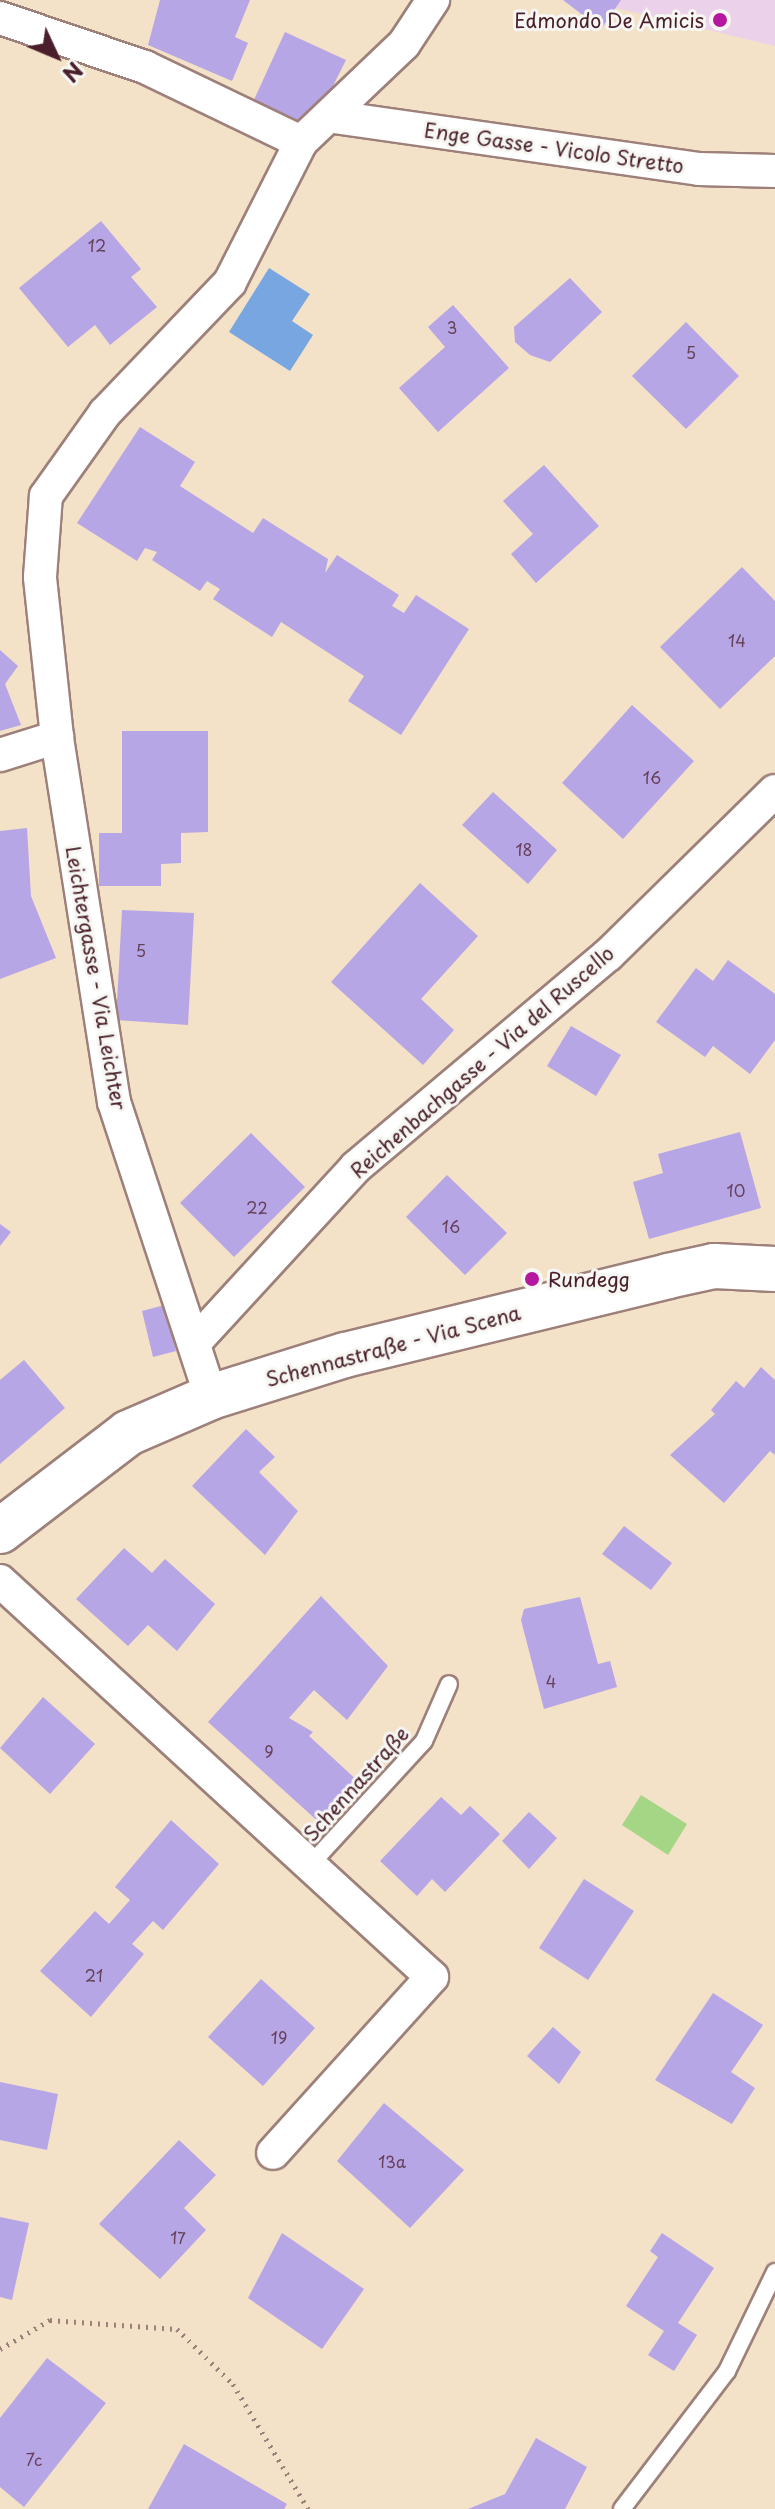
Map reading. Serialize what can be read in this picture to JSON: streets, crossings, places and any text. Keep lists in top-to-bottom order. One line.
{"streets":{"street":["Enge Gasse - Vicolo Stretto","Leichtergasse - Via Leichter","Reichenbachgasse - Via del Ruscello","Schennastraße - Via Scena"],"lane":["Schennastraße"]},"crossings":[["Enge Gasse - Vicolo Stretto","Leichtergasse - Via Leichter"],["Leichtergasse - Via Leichter","Reichenbachgasse - Via del Ruscello"],["Leichtergasse - Via Leichter","Schennastraße - Via Scena"]],"places":["Edmondo De Amicis","Rundegg"],"house_numbers":["12","3","5","14","16","18","5","10","22","16","4","9","21","19","13a","17","7c"],"north":"bottom right"}
